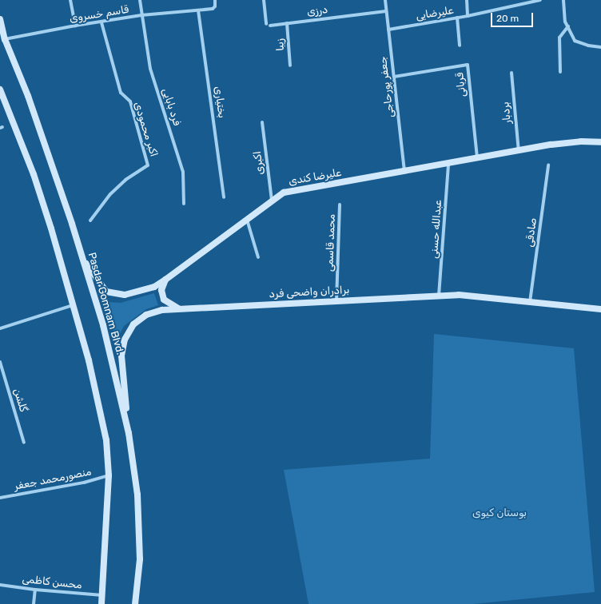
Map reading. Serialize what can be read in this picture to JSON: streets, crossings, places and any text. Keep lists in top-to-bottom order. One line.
{"streets":{"main road":["علیرضا کندی","برادران واضحی فرد","Pasdar Gomnam Blvd."],"street":["درزی","علیرضایی","قاسم خسروی","زیبا","قربانی","جعفر پورحاجی","بختیاری","فرد بابایی","بردبار","اکبر محمودی","اکبری","عبدالله حسنی","صادقی","محمد قاسمی","گلشن","منصورمحمد جعفر","محسن کاظمی"]},"crossings":[["درزی","زیبا"],["درزی","جعفر پورحاجی"],["علیرضایی","جعفر پورحاجی"],["قاسم خسروی","بختیاری"],["قاسم خسروی","فرد بابایی"],["قاسم خسروی","اکبر محمودی"],["قاسم خسروی","Pasdar Gomnam Blvd."],["قربانی","جعفر پورحاجی"],["قربانی","علیرضا کندی"],["جعفر پورحاجی","علیرضا کندی"],["بردبار","علیرضا کندی"],["اکبری","علیرضا کندی"],["علیرضا کندی","عبدالله حسنی"],["علیرضا کندی","Pasdar Gomnam Blvd."],["عبدالله حسنی","برادران واضحی فرد"],["صادقی","برادران واضحی فرد"],["محمد قاسمی","برادران واضحی فرد"],["برادران واضحی فرد","Pasdar Gomnam Blvd."]],"parks":["بوستان کیوی"],"scale_bar":"20 m"}
